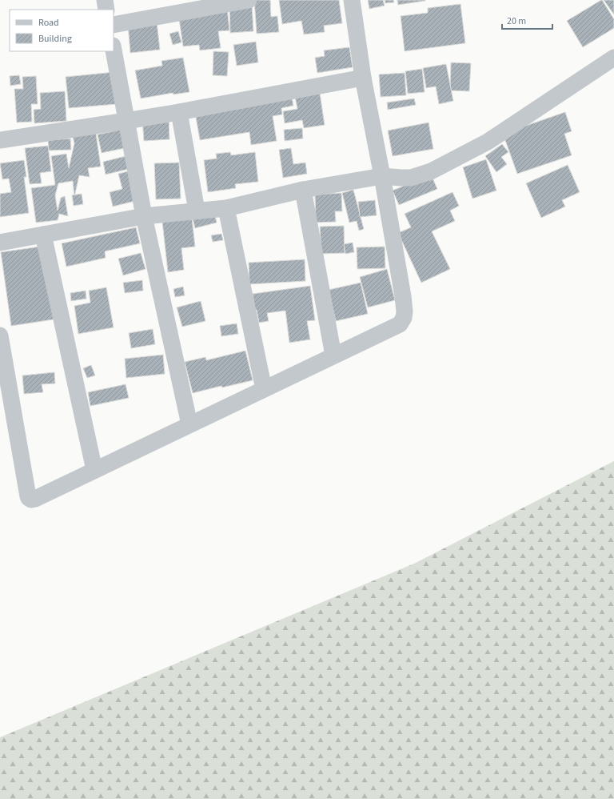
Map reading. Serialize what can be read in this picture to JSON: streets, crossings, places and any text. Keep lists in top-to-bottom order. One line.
{"legend":["Road","Building"],"scale_bar":"20 m"}
